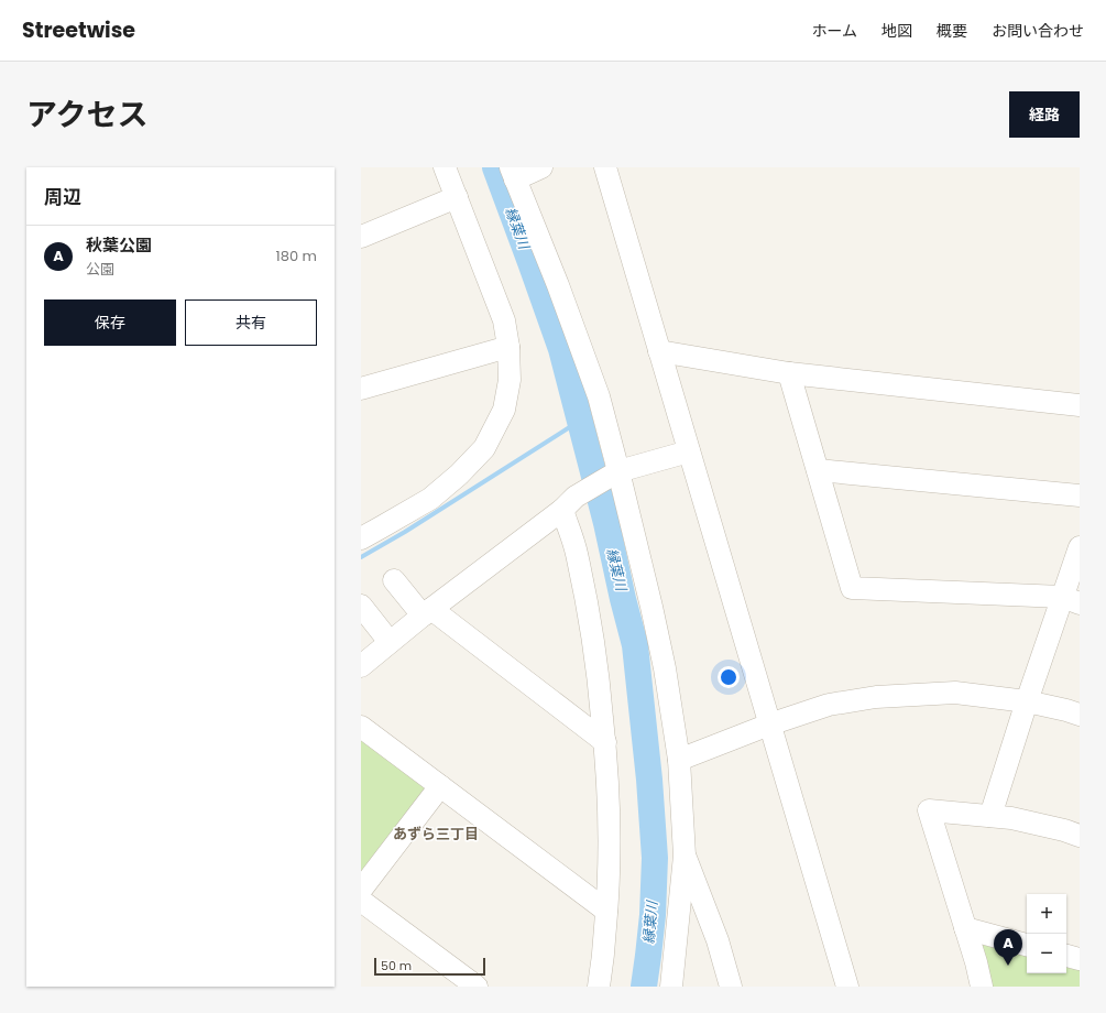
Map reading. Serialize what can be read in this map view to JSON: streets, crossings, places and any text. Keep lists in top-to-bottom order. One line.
{"districts":["あずら三丁目"],"water":["縁葉川"],"scale_bar":"50 m","page":{"header":"Streetwise","nav":["ホーム","地図","概要","お問い合わせ"],"title":"アクセス","buttons":["経路",["保存","共有"]],"heading":"周辺","list":[{"mark":"A","name":"秋葉公園","note":"公園","value":"180 m"}],"map_buttons":["+","−"],"pins":"A","scale":"50 m"}}
